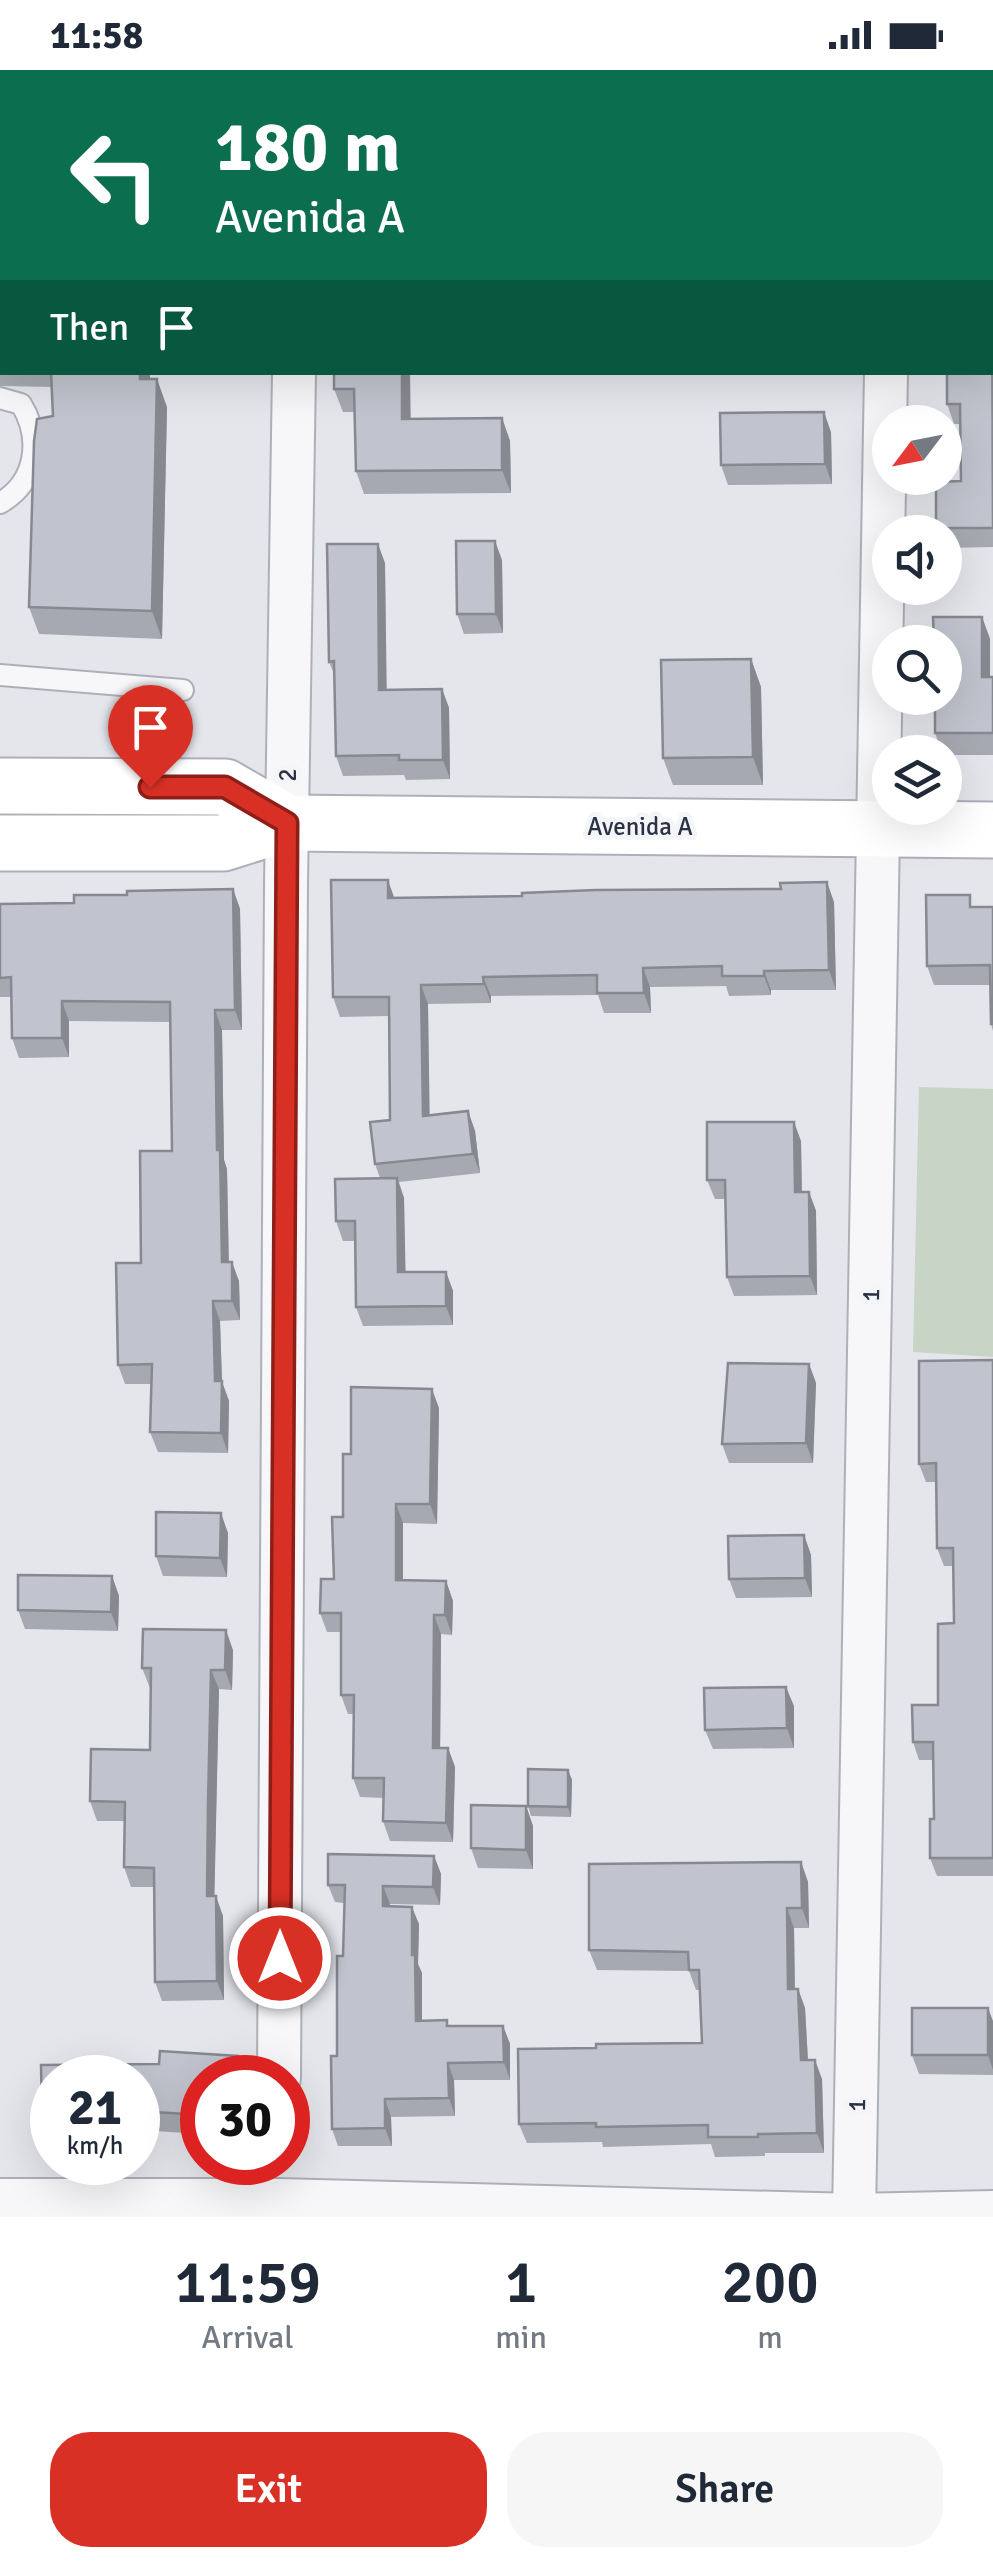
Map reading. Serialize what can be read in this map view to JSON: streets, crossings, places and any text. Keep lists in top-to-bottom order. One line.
{"streets":{"main road":["Avenida A"],"street":["2","1"]},"crossings":[["2","Avenida A"],["Avenida A","1"]],"north":"bottom left","page":{"status":"11:58","turn":["180 m","Avenida A"],"then":"Then","speed":"21 km/h","limit":"30","eta":["11:59","Arrival","1","min","200","m"],"buttons":["Exit","Share"]}}
